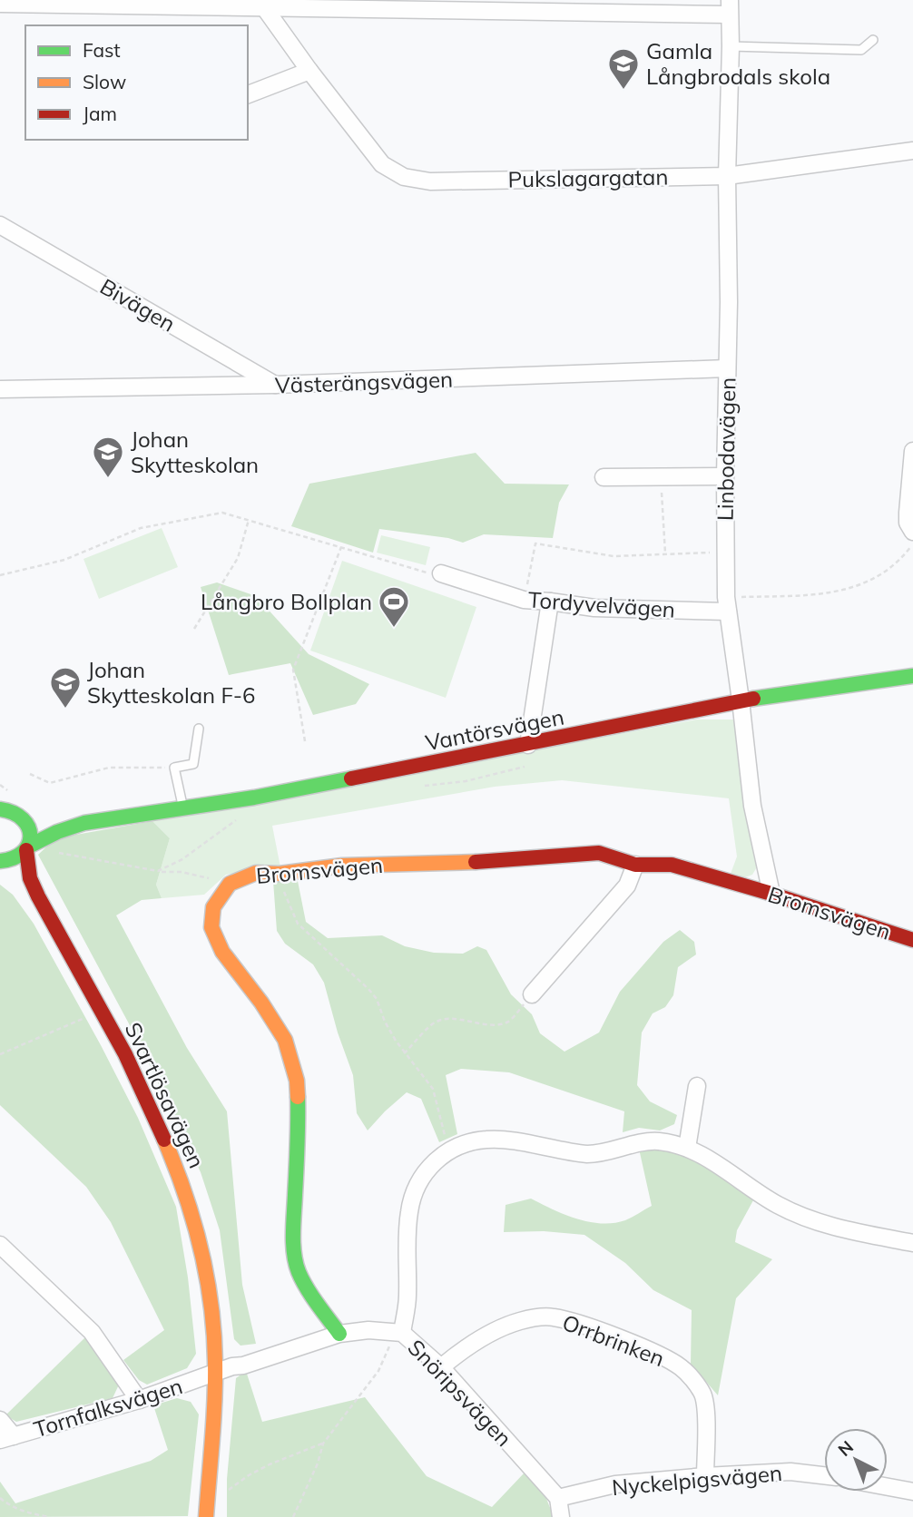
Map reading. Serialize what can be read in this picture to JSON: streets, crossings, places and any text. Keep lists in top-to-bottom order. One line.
{"streets":{"street":["Pukslagargatan","Bivägen","Västerängsvägen","Linbodavägen","Tordyvelvägen","Vantörsvägen","Bromsvägen","Svartlösavägen","Orrbrinken","Snöripsvägen","Tornfalksvägen","Nyckelpigsvägen"]},"crossings":[["Pukslagargatan","Linbodavägen"],["Bivägen","Västerängsvägen"],["Västerängsvägen","Linbodavägen"],["Linbodavägen","Tordyvelvägen"],["Linbodavägen","Vantörsvägen"],["Linbodavägen","Bromsvägen"],["Vantörsvägen","Svartlösavägen"],["Bromsvägen","Snöripsvägen"],["Svartlösavägen","Snöripsvägen"],["Svartlösavägen","Tornfalksvägen"],["Orrbrinken","Snöripsvägen"],["Orrbrinken","Nyckelpigsvägen"],["Snöripsvägen","Tornfalksvägen"],["Snöripsvägen","Nyckelpigsvägen"]],"places":{"school or university":["Gamla Långbrodals skola","Johan Skytteskolan","Johan Skytteskolan F-6"],"sports":["Långbro Bollplan"]},"legend":["Fast","Slow","Jam"],"north":"top left"}
